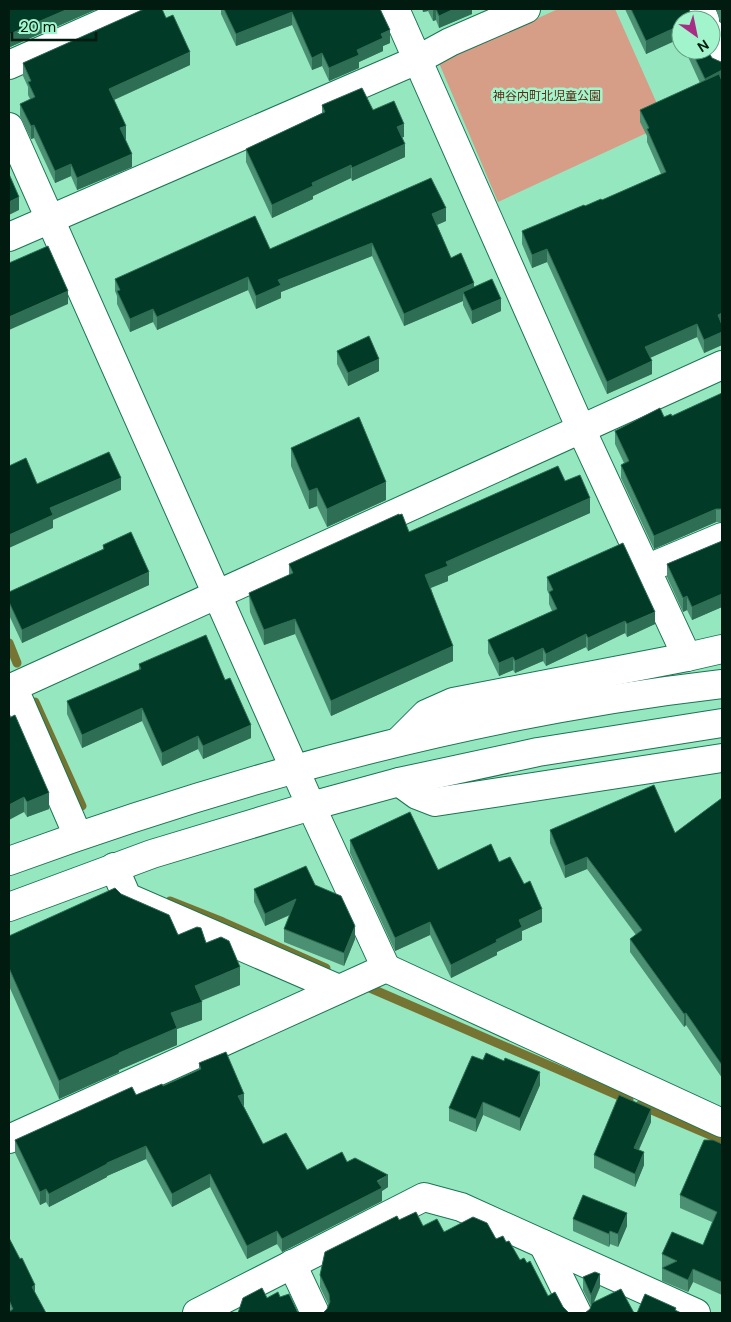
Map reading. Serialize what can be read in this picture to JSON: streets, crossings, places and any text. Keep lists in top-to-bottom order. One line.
{"parks":["神谷内町北児童公園"],"scale_bar":"20 m","north":"bottom right"}
